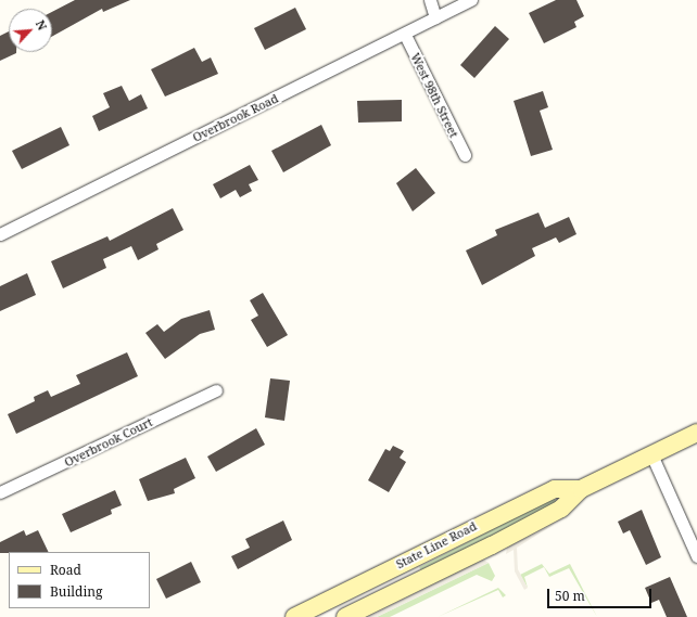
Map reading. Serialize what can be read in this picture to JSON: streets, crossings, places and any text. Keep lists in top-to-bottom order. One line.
{"streets":{"main road":["State Line Road"],"street":["West 98th Street","Overbrook Road","Overbrook Court"]},"crossings":[["West 98th Street","Overbrook Road"]],"legend":["Road","Building"],"scale_bar":"50 m","north":"top right"}
